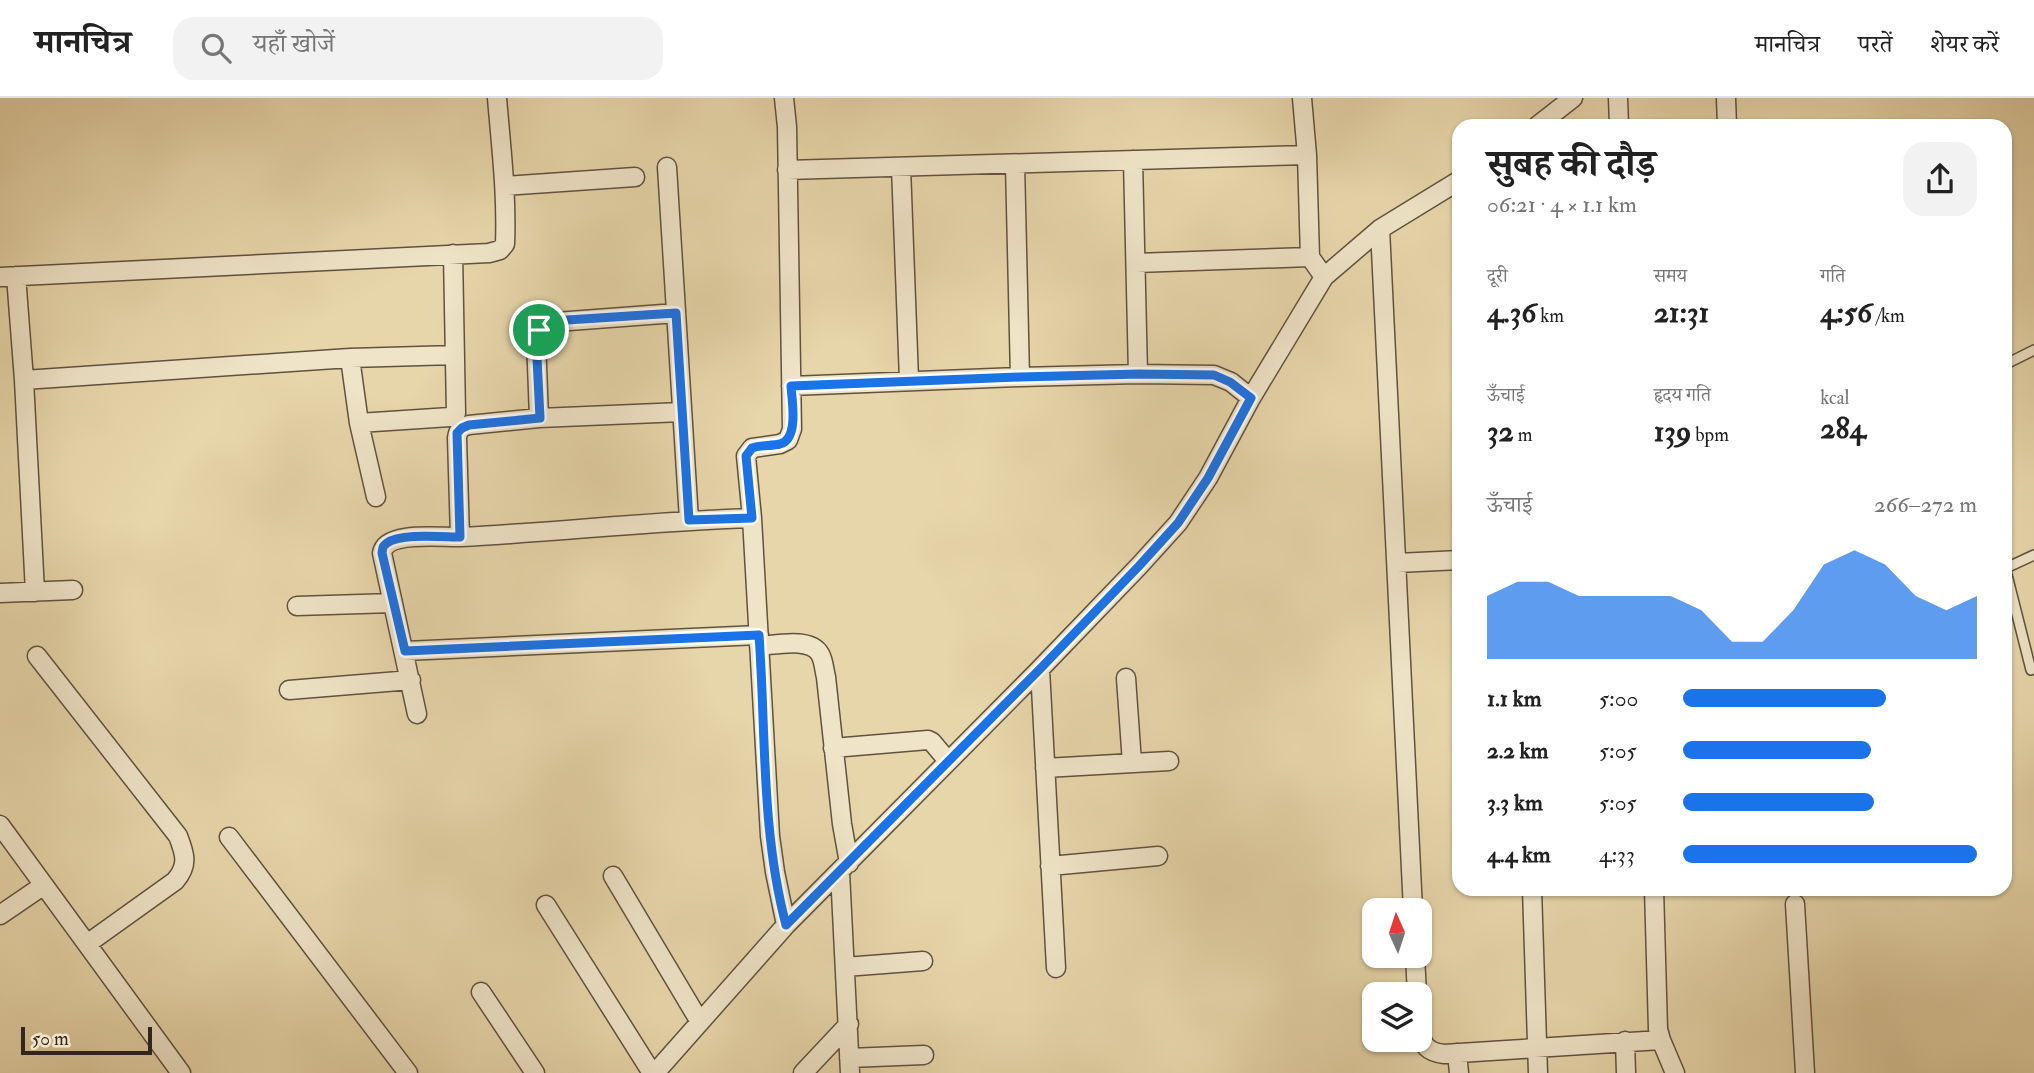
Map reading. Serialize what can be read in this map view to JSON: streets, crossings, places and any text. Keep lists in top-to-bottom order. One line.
{"scale_bar":"50 m","north":"top","page":{"header":"मानचित्र","search":"यहाँ खोजें","nav":["मानचित्र","परतें","शेयर करें"],"heading":["सुबह की दौड़","06:21 · 4 × 1.1 km"],"stats":[["दूरी","4.36 km"],["समय","21:31"],["गति","4:56 /km"],["ऊँचाई","32 m"],["हृदय गति","139 bpm"],["kcal","284"]],"chart":["ऊँचाई","266–272 m"],"list":[{"name":"1.1 km","note":"5:00"},{"name":"2.2 km","note":"5:05"},{"name":"3.3 km","note":"5:05"},{"name":"4.4 km","note":"4:33"}],"scale":"50 m"}}
